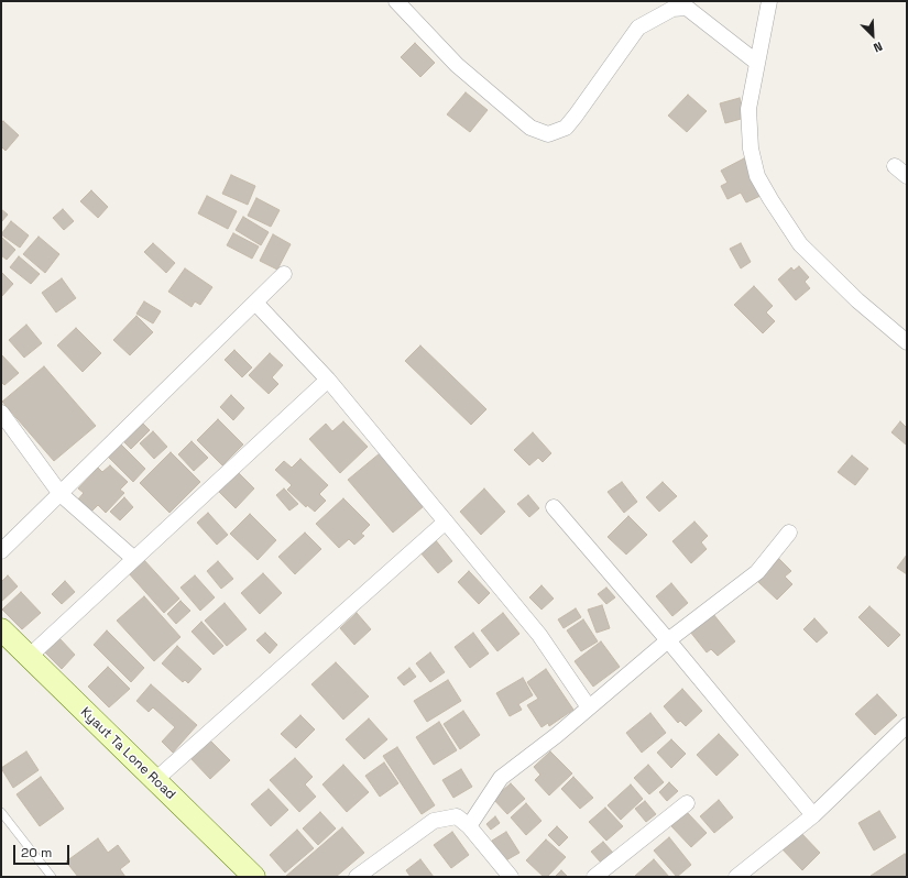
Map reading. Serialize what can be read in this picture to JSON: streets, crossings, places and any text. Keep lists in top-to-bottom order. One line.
{"streets":{"main road":["Kyaut Ta Lone Road"]},"scale_bar":"20 m","north":"bottom right"}
